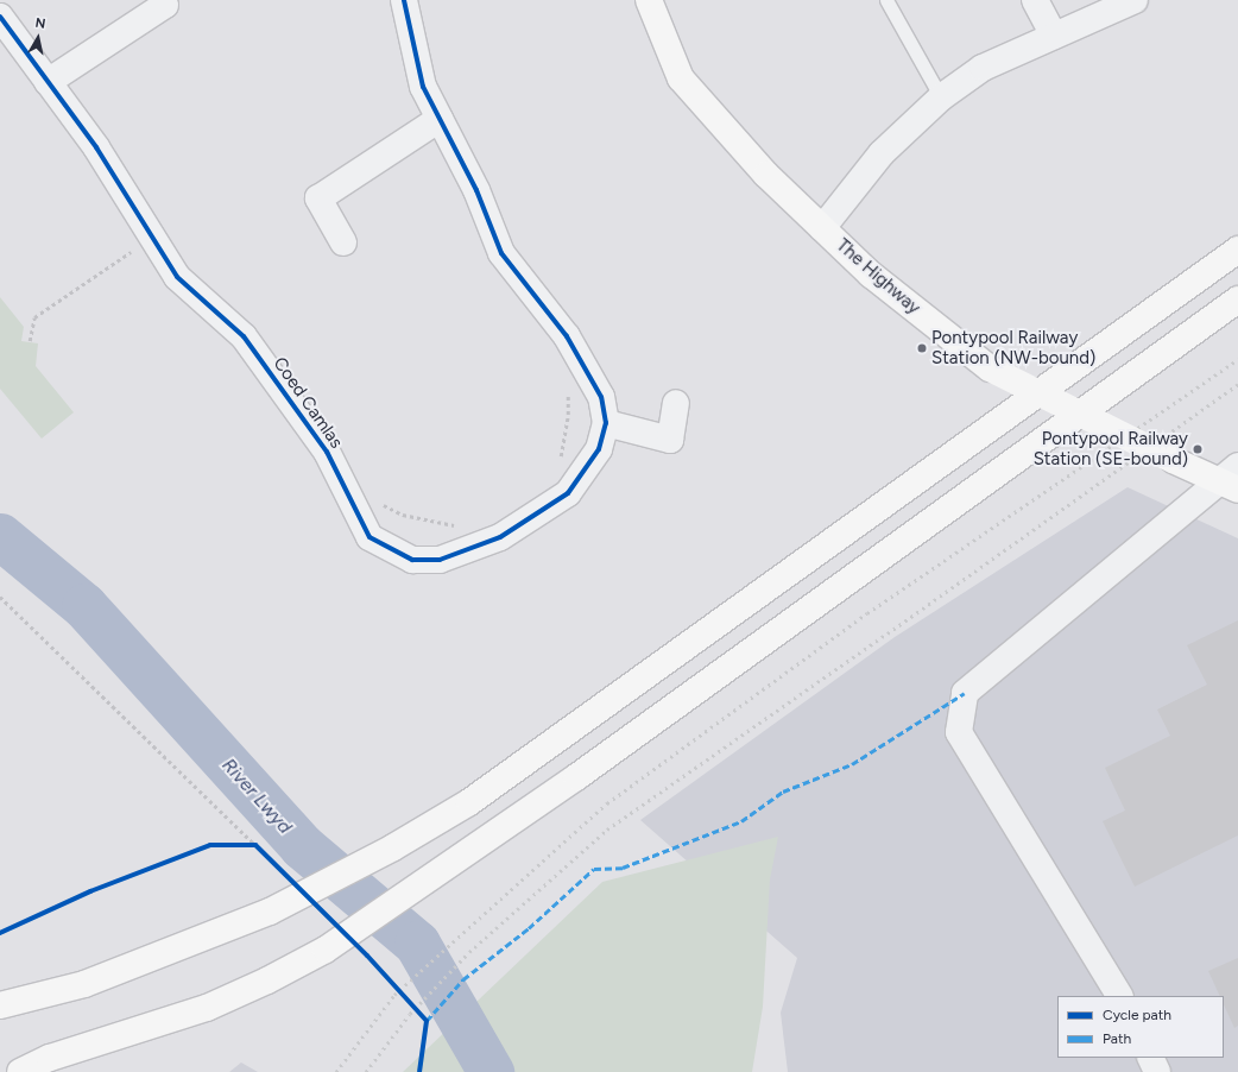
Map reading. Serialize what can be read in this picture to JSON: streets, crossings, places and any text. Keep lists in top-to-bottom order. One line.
{"streets":{"main road":["The Highway"],"street":["Coed Camlas"]},"water":["River Lwyd"],"places":["Pontypool Railway Station (NW-bound)","Pontypool Railway Station (SE-bound)"],"legend":["Cycle path","Path"],"north":"top"}
